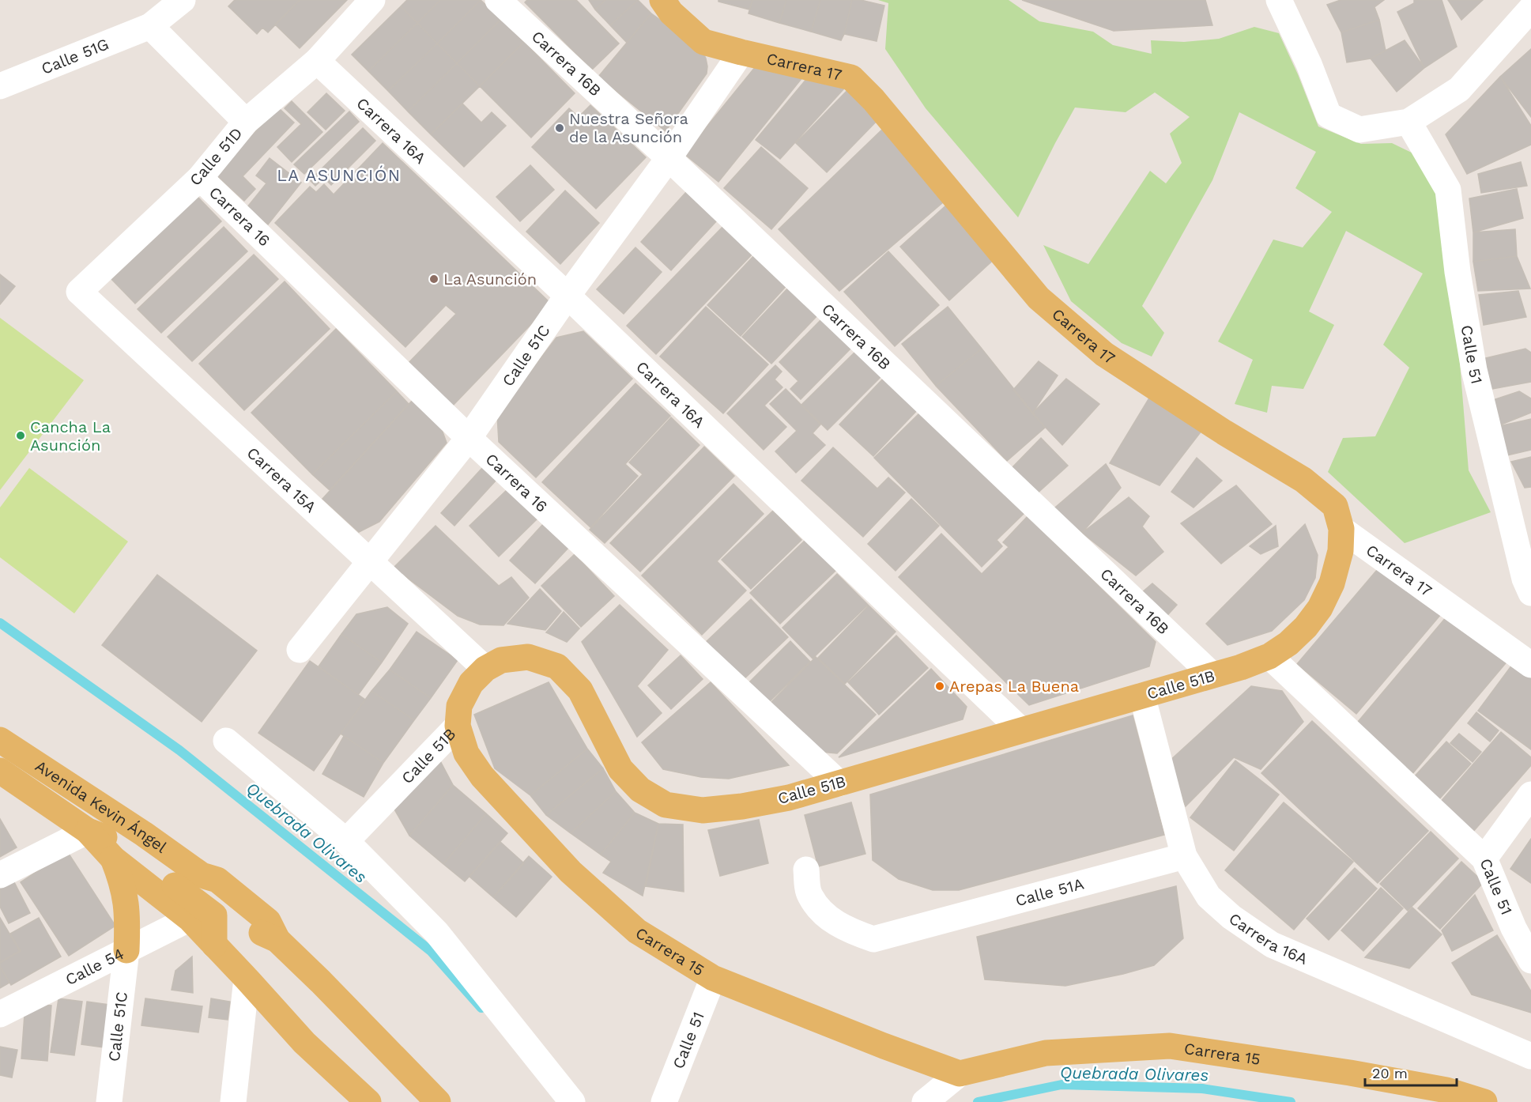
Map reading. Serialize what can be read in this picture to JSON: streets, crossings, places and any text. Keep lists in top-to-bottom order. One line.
{"streets":{"main road":["Carrera 17","Calle 51B","Avenida Kevin Ángel","Carrera 15"],"street":["Calle 51G","Carrera 16B","Carrera 16A","Calle 51D","Carrera 16","Calle 51","Calle 51C","Carrera 15A","Calle 51A","Calle 54"]},"crossings":[["Carrera 16B","Calle 51C"],["Carrera 16B","Calle 51B"],["Carrera 17","Calle 51C"],["Carrera 17","Calle 51B"],["Carrera 16A","Calle 51D"],["Carrera 16A","Calle 51C"],["Carrera 16A","Calle 51B"],["Carrera 16A","Calle 51A"],["Calle 51D","Carrera 16"],["Calle 51D","Carrera 15A"],["Carrera 16","Calle 51C"],["Carrera 16","Calle 51B"],["Calle 51","Carrera 15"],["Calle 51C","Carrera 15A"],["Calle 51C","Calle 54"],["Carrera 15A","Calle 51B"],["Calle 51B","Carrera 15"],["Avenida Kevin Ángel","Calle 54"]],"districts":["LA ASUNCIÓN"],"water":["Quebrada Olivares"],"places":["Nuestra Señora de la Asunción","La Asunción","Cancha La Asunción","Arepas La Buena"],"scale_bar":"20 m"}
